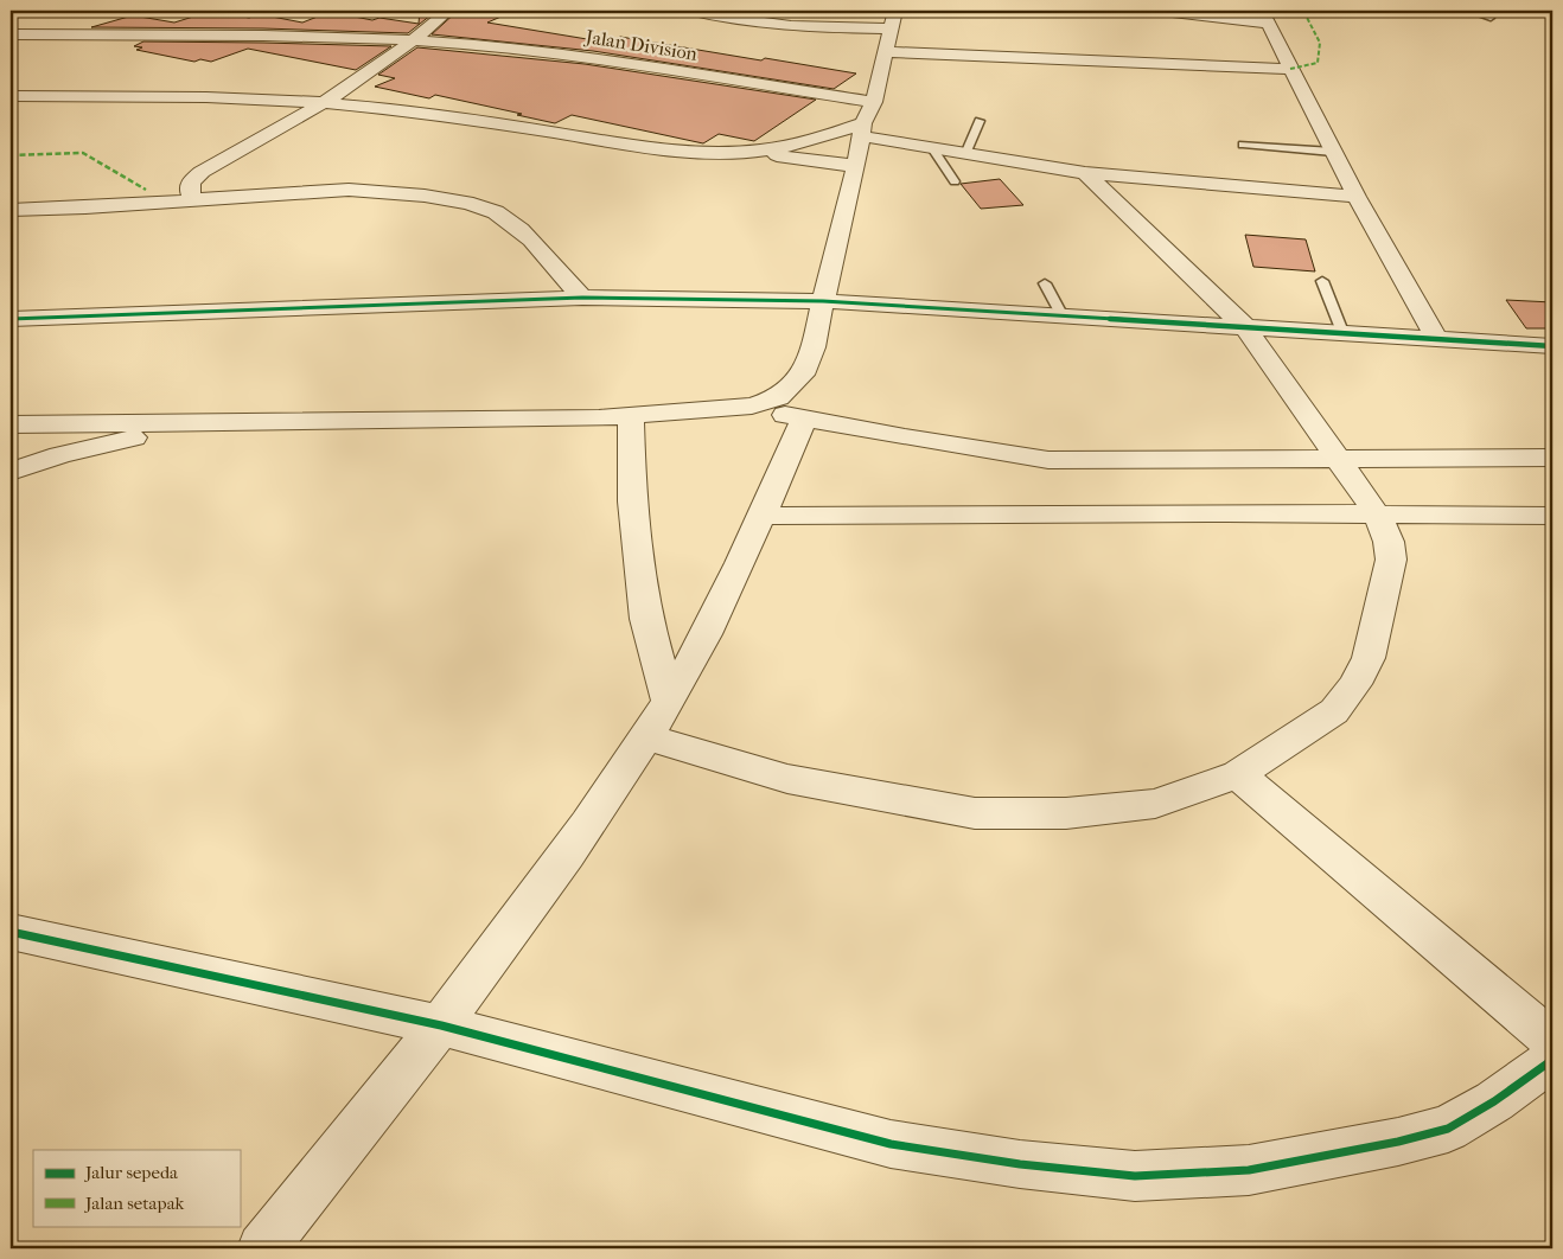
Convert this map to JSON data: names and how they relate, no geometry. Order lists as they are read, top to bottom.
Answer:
{
  "streets": {
    "street": ["Jalan Division"]
  },
  "legend": ["Jalur sepeda", "Jalan setapak"]
}
